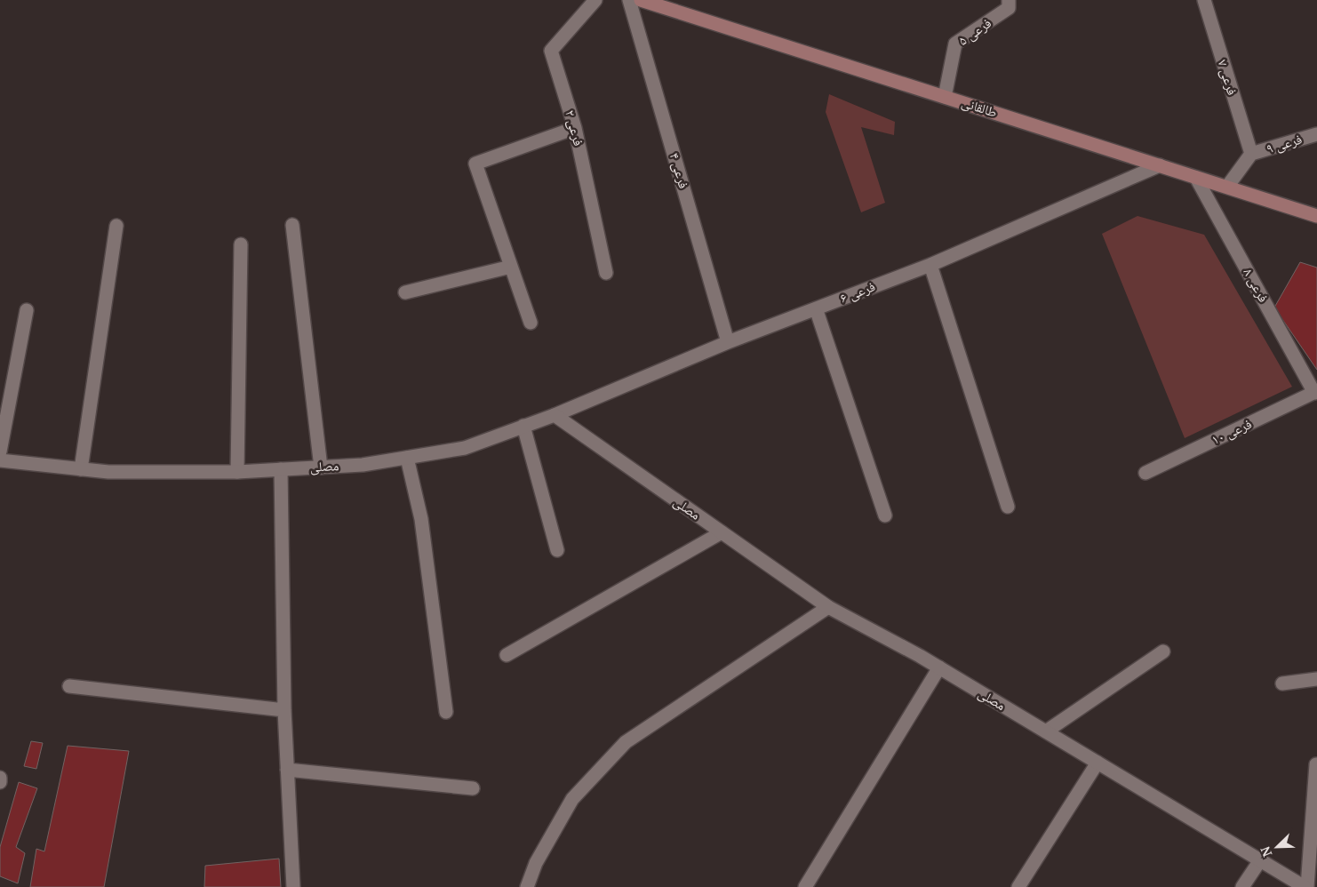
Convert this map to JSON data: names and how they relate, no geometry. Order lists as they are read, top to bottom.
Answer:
{
  "streets": {
    "main road": ["طالقانی"],
    "street": [
      "فرعی ۵",
      "فرعی ۷",
      "فرعی ۲",
      "فرعی ۹",
      "فرعی ۴",
      "فرعی ۸",
      "فرعی ۶",
      "فرعی ۱۰",
      "مصلی"
    ]
  },
  "crossings": [
    ["فرعی ۵", "طالقانی"],
    ["فرعی ۷", "فرعی ۹"],
    ["طالقانی", "فرعی ۸"],
    ["طالقانی", "فرعی ۶"],
    ["فرعی ۴", "فرعی ۶"],
    ["فرعی ۸", "فرعی ۱۰"],
    ["فرعی ۶", "مصلی"]
  ],
  "north": "bottom left"
}
